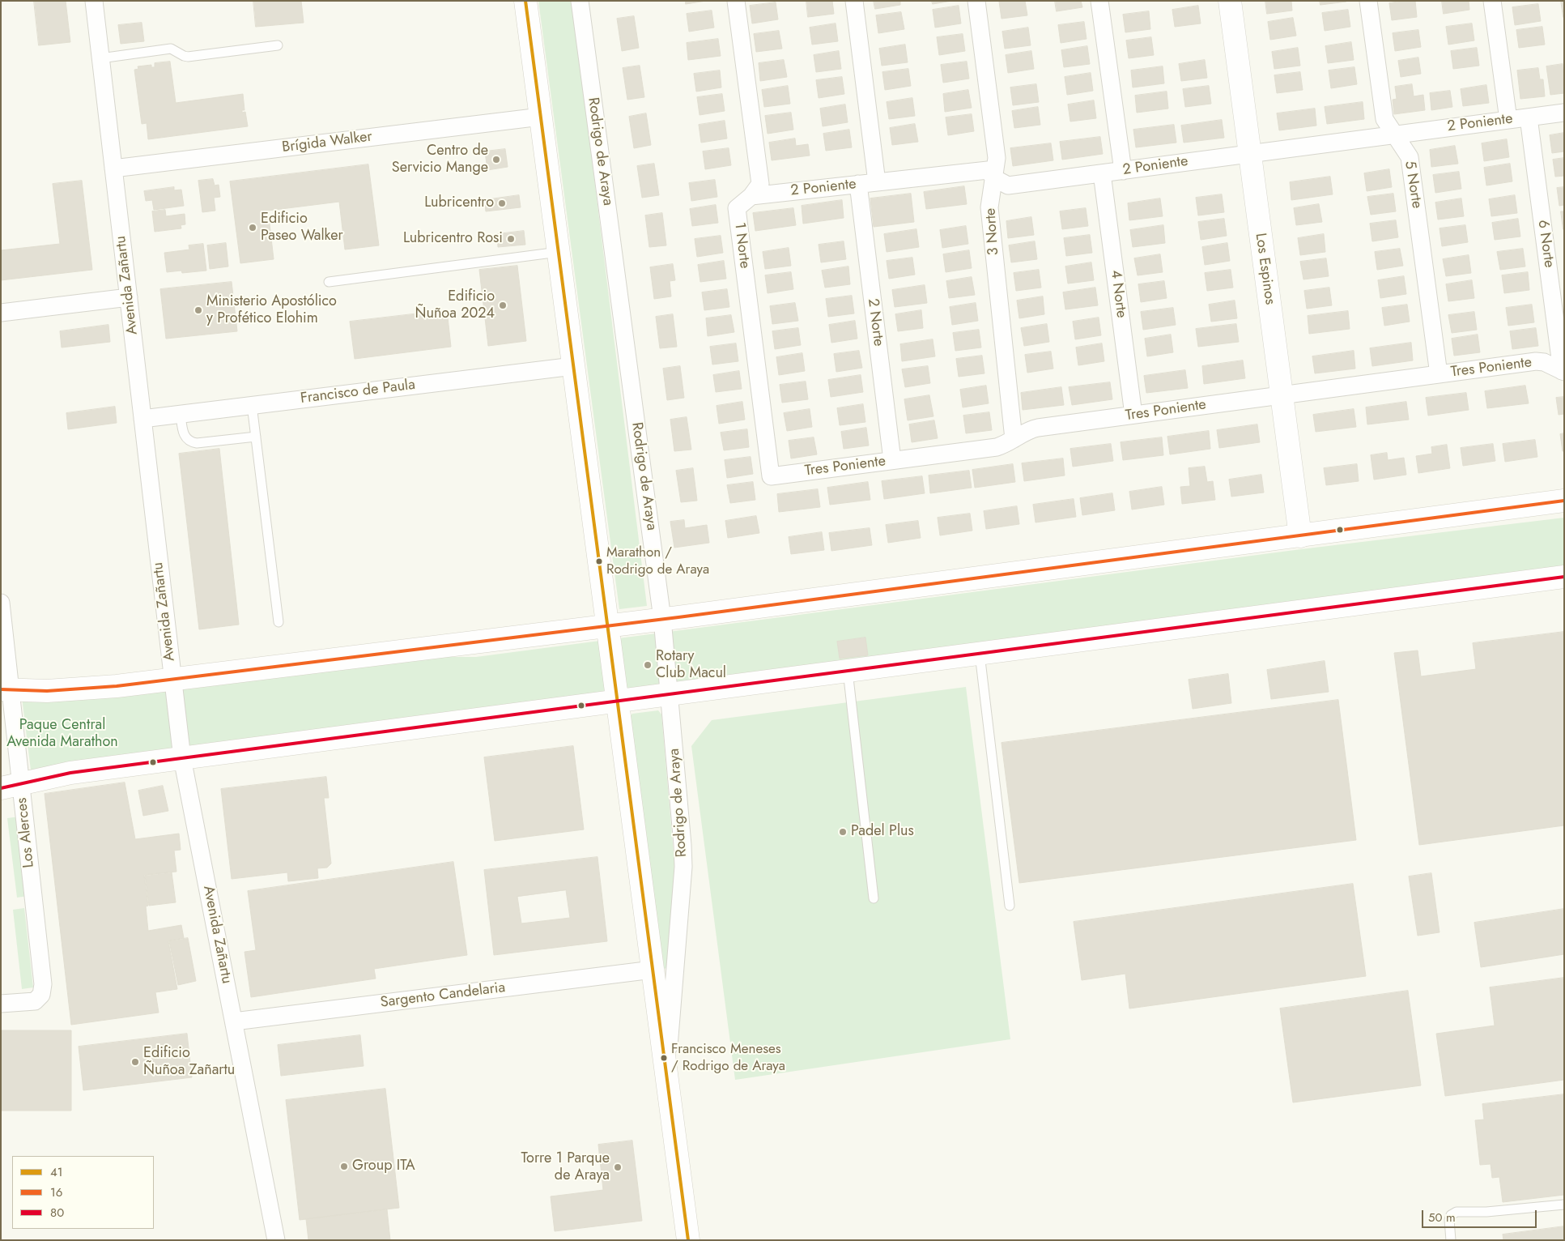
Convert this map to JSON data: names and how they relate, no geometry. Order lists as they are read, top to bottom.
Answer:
{
  "streets": {
    "main road": ["Los Espinos"],
    "street": [
      "2 Poniente",
      "Brígida Walker",
      "Rodrigo de Araya",
      "5 Norte",
      "3 Norte",
      "6 Norte",
      "1 Norte",
      "Avenida Zañartu",
      "4 Norte",
      "2 Norte",
      "Tres Poniente",
      "Francisco de Paula",
      "Los Alerces",
      "Sargento Candelaria"
    ]
  },
  "crossings": [
    ["2 Poniente", "5 Norte"],
    ["2 Poniente", "3 Norte"],
    ["2 Poniente", "6 Norte"],
    ["2 Poniente", "1 Norte"],
    ["2 Poniente", "Los Espinos"],
    ["2 Poniente", "4 Norte"],
    ["2 Poniente", "2 Norte"],
    ["Brígida Walker", "Avenida Zañartu"],
    ["5 Norte", "Tres Poniente"],
    ["3 Norte", "Tres Poniente"],
    ["6 Norte", "Tres Poniente"],
    ["1 Norte", "Tres Poniente"],
    ["Los Espinos", "Tres Poniente"],
    ["Avenida Zañartu", "Francisco de Paula"],
    ["Avenida Zañartu", "Sargento Candelaria"],
    ["4 Norte", "Tres Poniente"],
    ["2 Norte", "Tres Poniente"]
  ],
  "parks": ["Paque Central Avenida Marathon"],
  "places": [
    "Centro de Servicio Mange",
    "Lubricentro",
    "Edificio Paseo Walker",
    "Lubricentro Rosi",
    "Edificio Ñuñoa 2024",
    "Ministerio Apostólico y Profético Elohim",
    "Marathon / Rodrigo de Araya",
    "Rotary Club Macul",
    "Padel Plus",
    "Francisco Meneses / Rodrigo de Araya",
    "Edificio Ñuñoa Zañartu",
    "Group ITA",
    "Torre 1 Parque de Araya"
  ],
  "lines": ["transit line 41", "transit line 16", "transit line 80"],
  "legend": ["41", "16", "80"],
  "scale_bar": "50 m"
}
